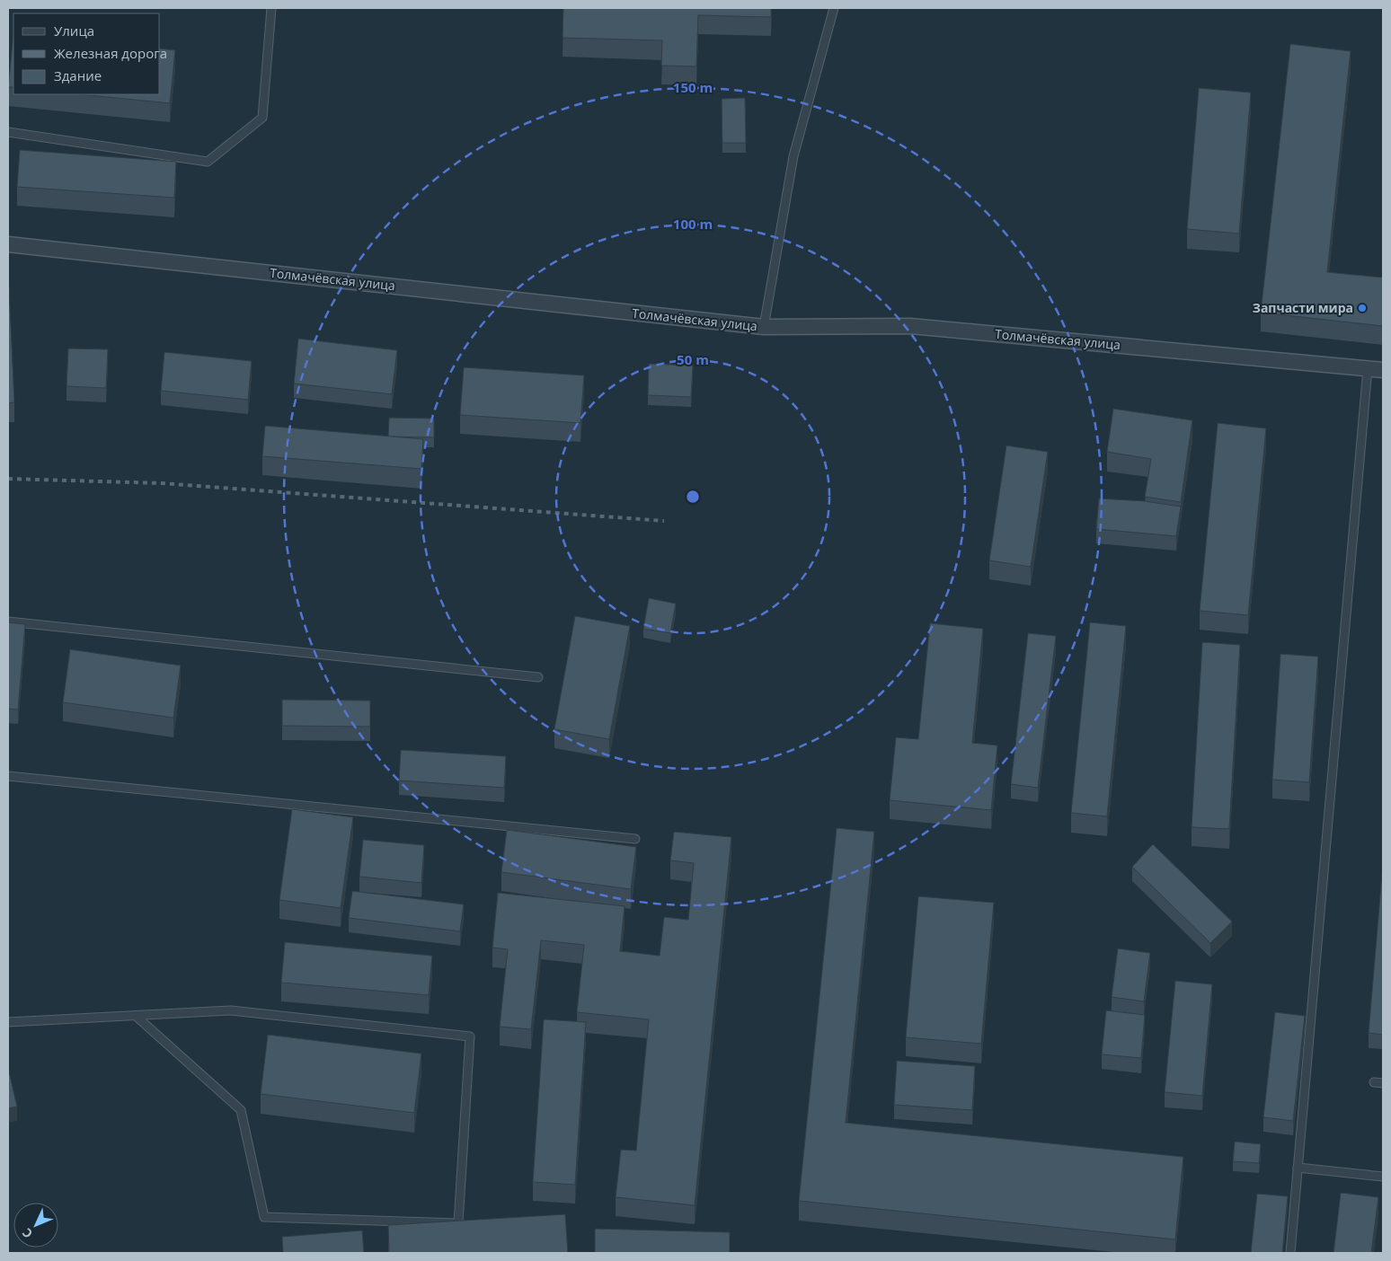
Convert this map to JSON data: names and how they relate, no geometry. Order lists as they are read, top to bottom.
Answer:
{
  "streets": {
    "street": ["Толмачёвская улица"]
  },
  "places": ["Запчасти мира"],
  "legend": ["Улица", "Железная дорога", "Здание"],
  "north": "bottom left",
  "rings": ["150 m", "100 m", "50 m"]
}
